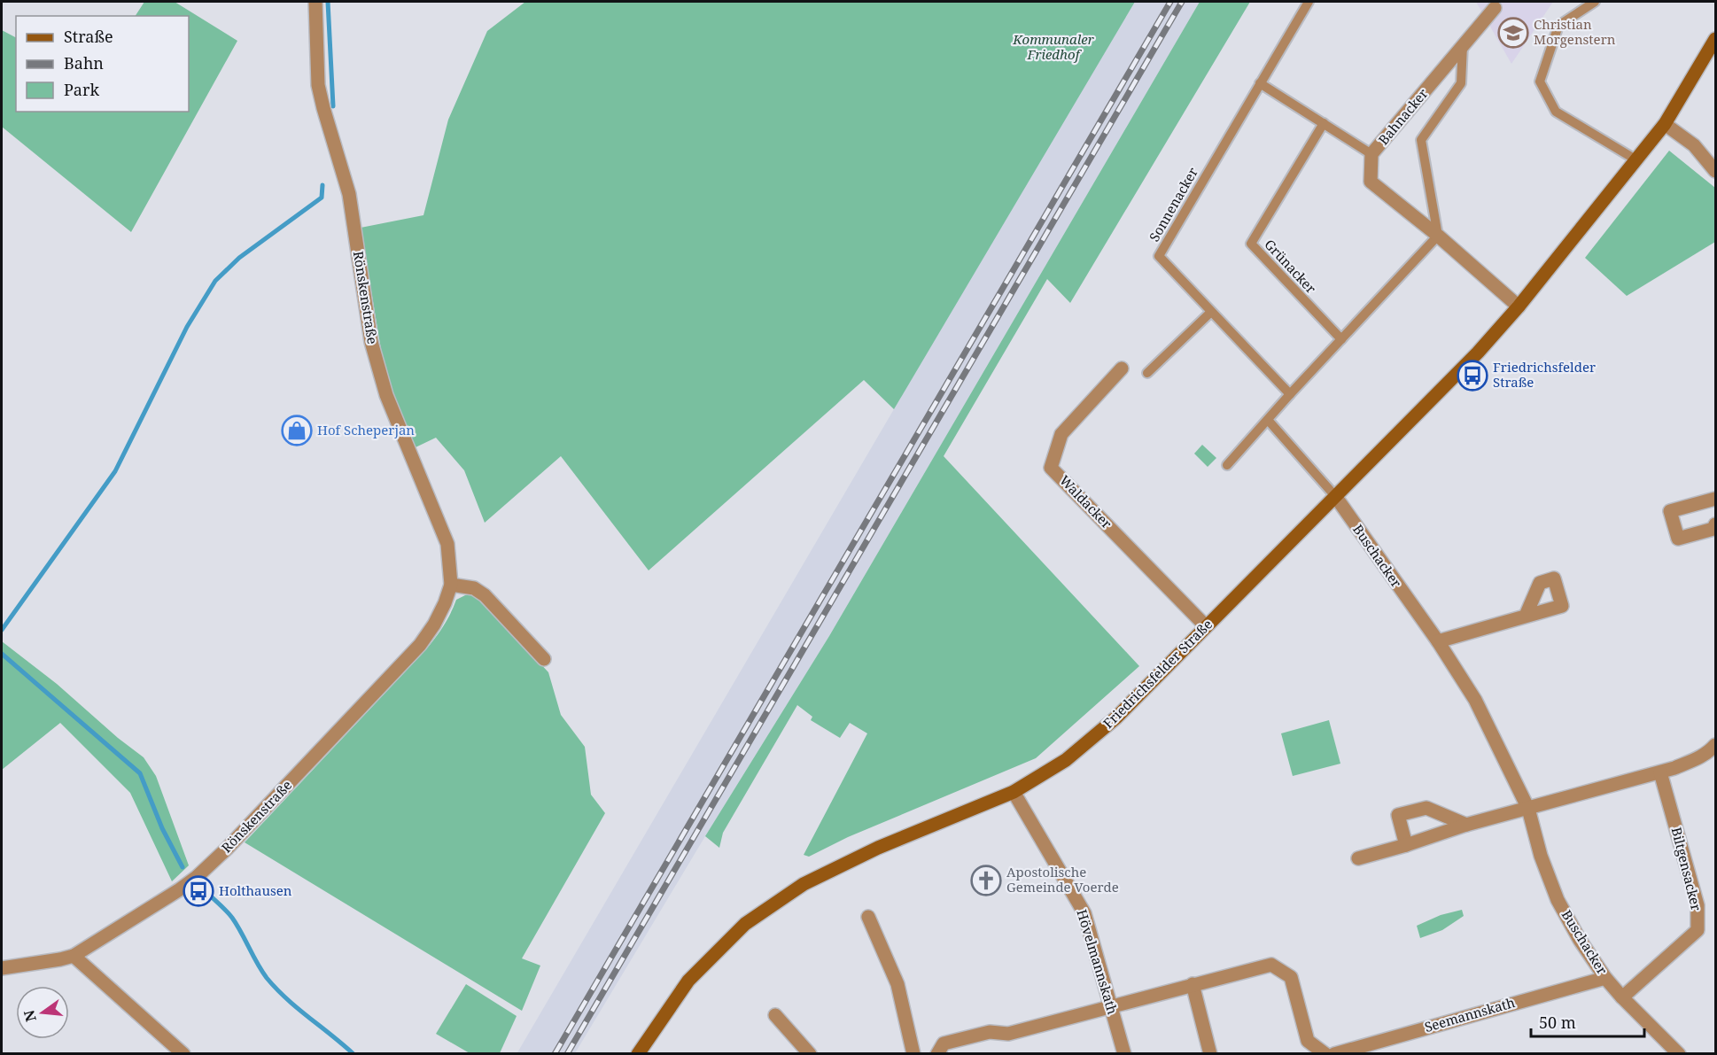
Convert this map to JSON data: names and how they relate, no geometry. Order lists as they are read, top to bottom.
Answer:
{
  "streets": {
    "main road": ["Friedrichsfelder Straße"],
    "street": [
      "Bahnacker",
      "Rönskenstraße",
      "Waldacker",
      "Buschacker",
      "Biltgensacker",
      "Hövelmannskath",
      "Seemannskath"
    ],
    "lane": ["Sonnenacker", "Grünacker"]
  },
  "crossings": [
    ["Bahnacker", "Friedrichsfelder Straße"],
    ["Waldacker", "Friedrichsfelder Straße"],
    ["Buschacker", "Friedrichsfelder Straße"],
    ["Buschacker", "Biltgensacker"],
    ["Buschacker", "Seemannskath"],
    ["Friedrichsfelder Straße", "Hövelmannskath"]
  ],
  "parks": ["Kommunaler Friedhof"],
  "places": {
    "school or university": ["Christian Morgenstern"],
    "bus stop": ["Friedrichsfelder Straße", "Holthausen"],
    "shop": ["Hof Scheperjan"],
    "church": ["Apostolische Gemeinde Voerde"]
  },
  "legend": ["Straße", "Bahn", "Park"],
  "scale_bar": "50 m",
  "north": "left"
}
